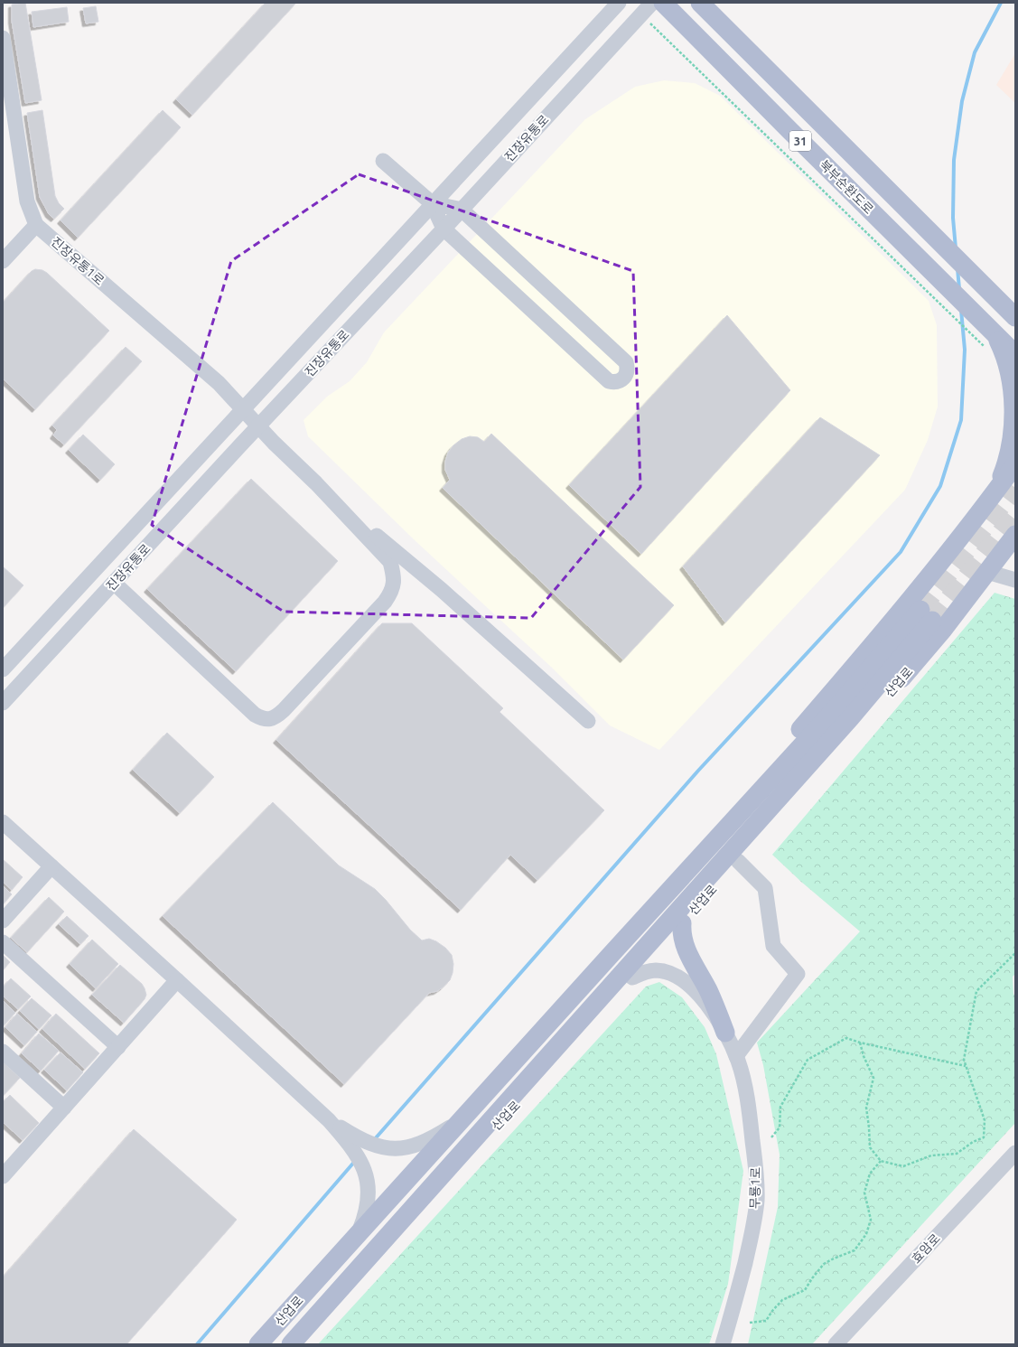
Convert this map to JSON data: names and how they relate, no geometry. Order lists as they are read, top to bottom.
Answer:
{
  "streets": {
    "main road": ["31", "북부순환도로", "산업로"],
    "street": [
      "진장유통로",
      "진장유통1로",
      "무룡1로",
      "효암로"
    ]
  },
  "crossings": [
    ["진장유통로", "진장유통1로"],
    ["산업로", "무룡1로"]
  ]
}
